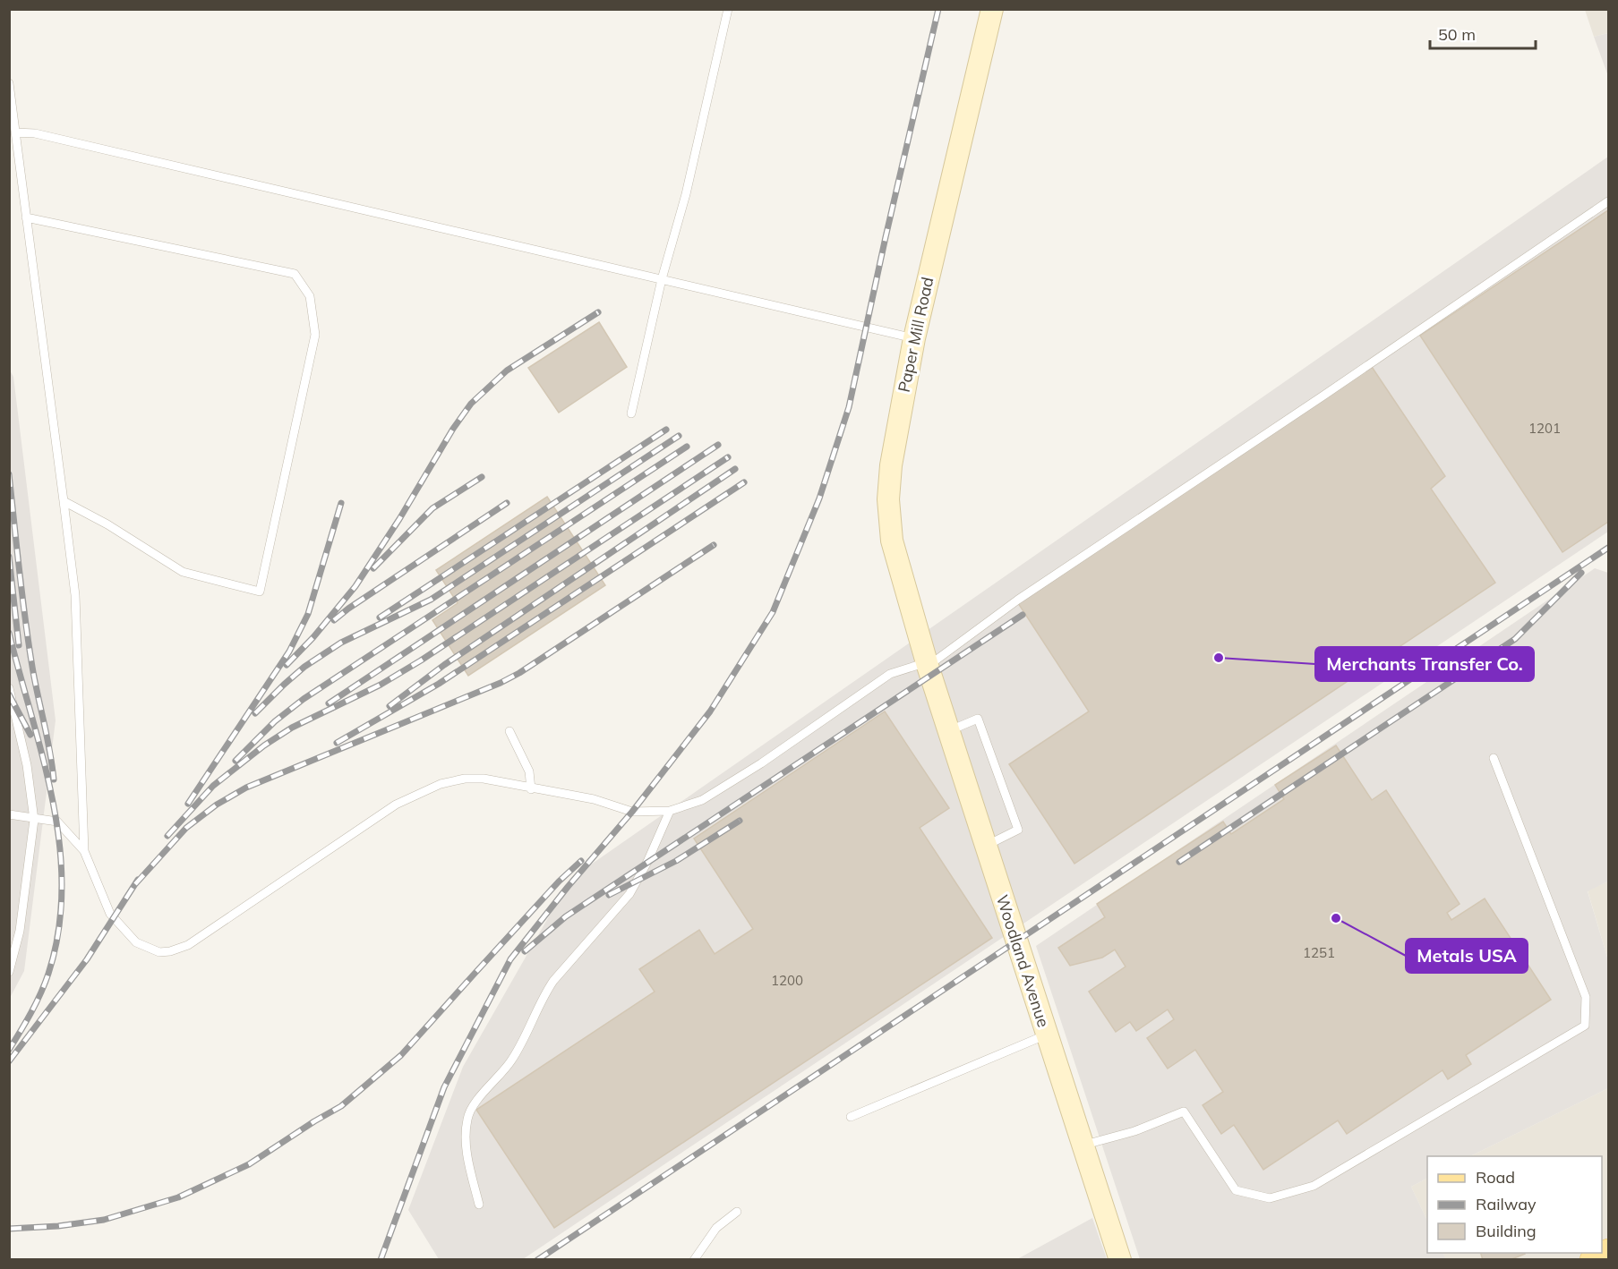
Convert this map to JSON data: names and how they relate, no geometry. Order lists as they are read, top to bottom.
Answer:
{
  "streets": {
    "street": ["Paper Mill Road", "Woodland Avenue"]
  },
  "crossings": [
    ["Paper Mill Road", "Woodland Avenue"]
  ],
  "places": ["Merchants Transfer Co.", "Metals USA"],
  "house_numbers": ["1201", "1251", "1200"],
  "legend": ["Road", "Railway", "Building"],
  "scale_bar": "50 m"
}
